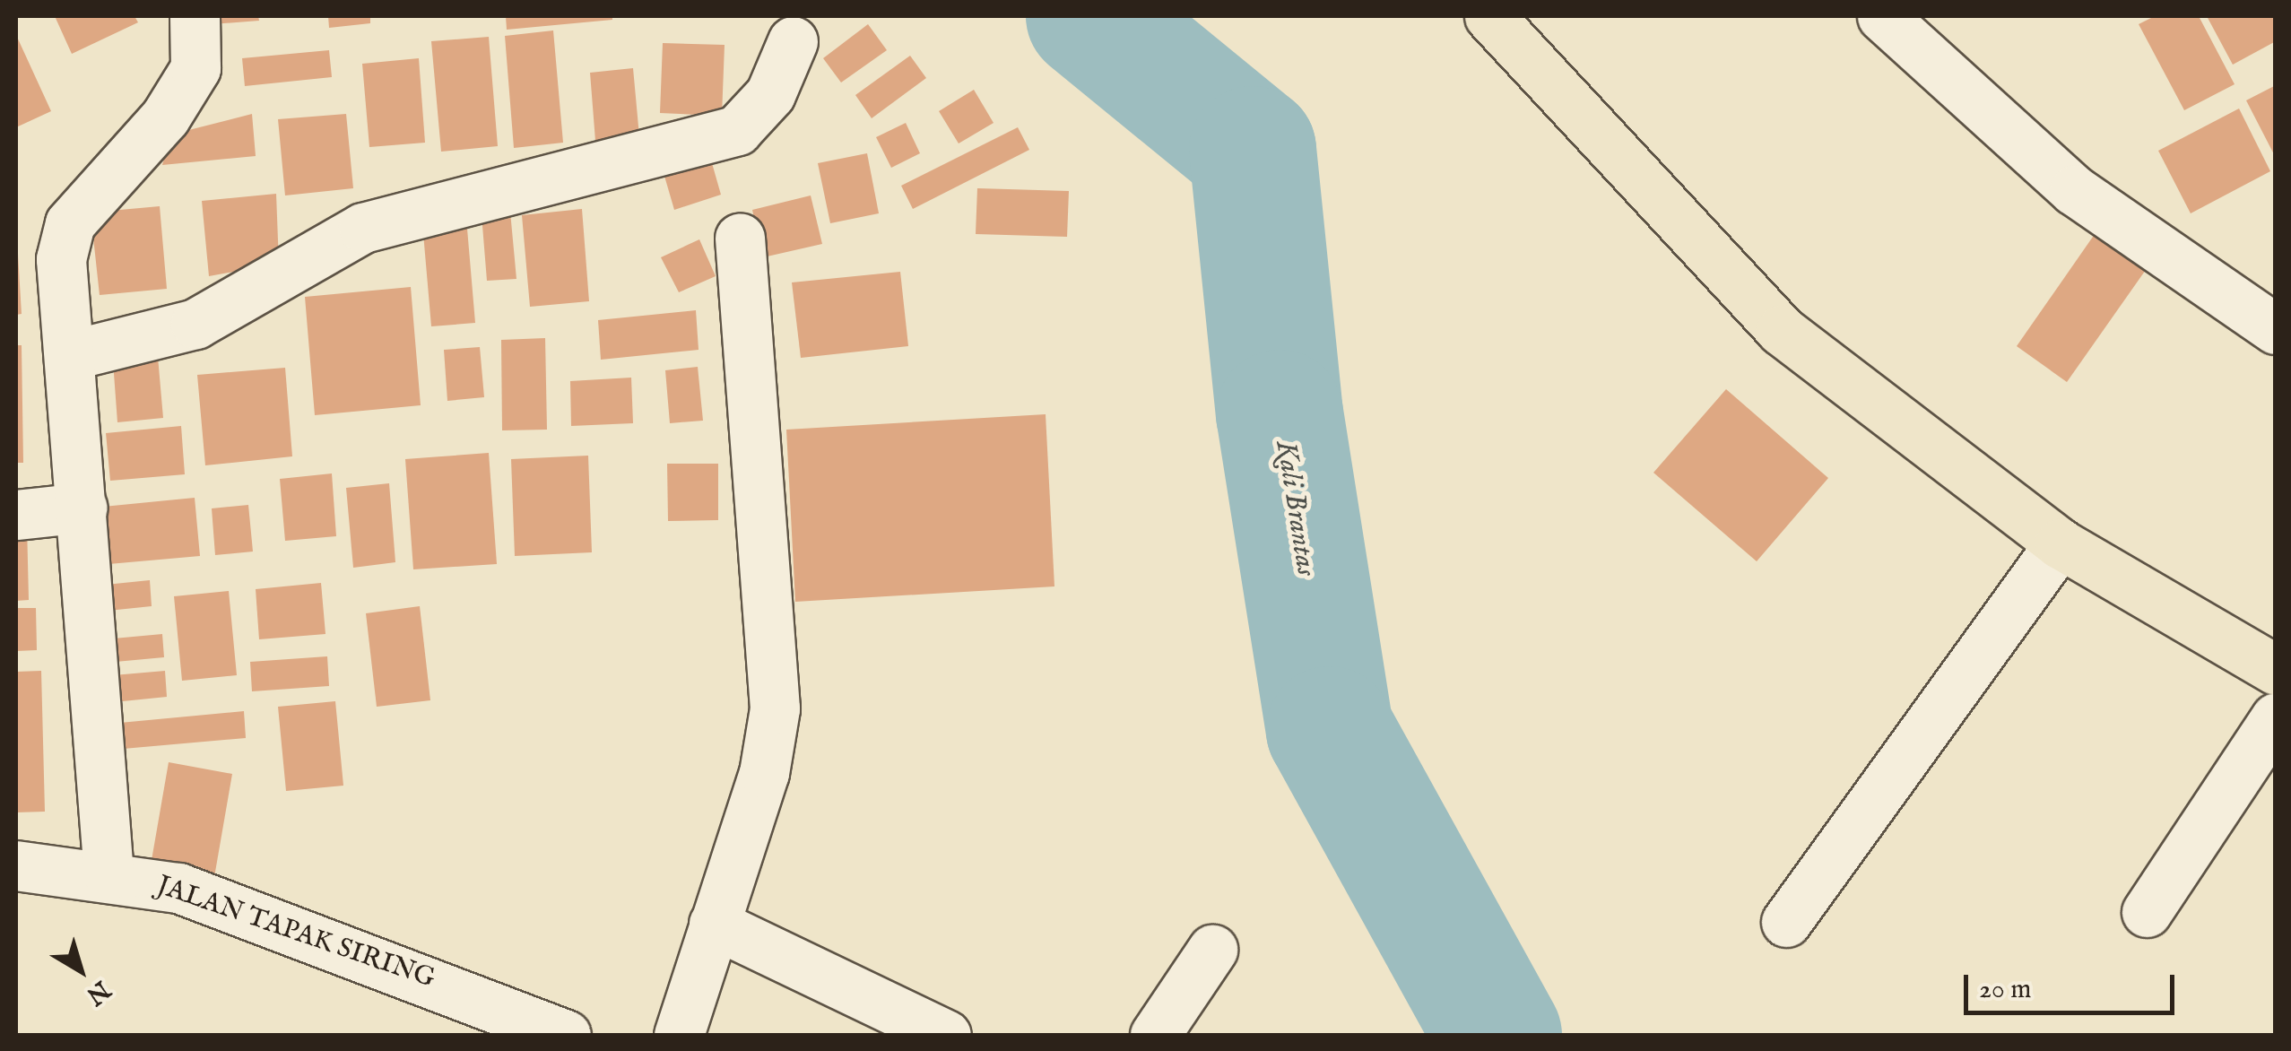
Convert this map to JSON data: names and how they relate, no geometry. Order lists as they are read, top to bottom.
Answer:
{
  "streets": {
    "street": ["JALAN TAPAK SIRING"]
  },
  "water": ["Kali Brantas"],
  "scale_bar": "20 m",
  "north": "bottom right"
}
